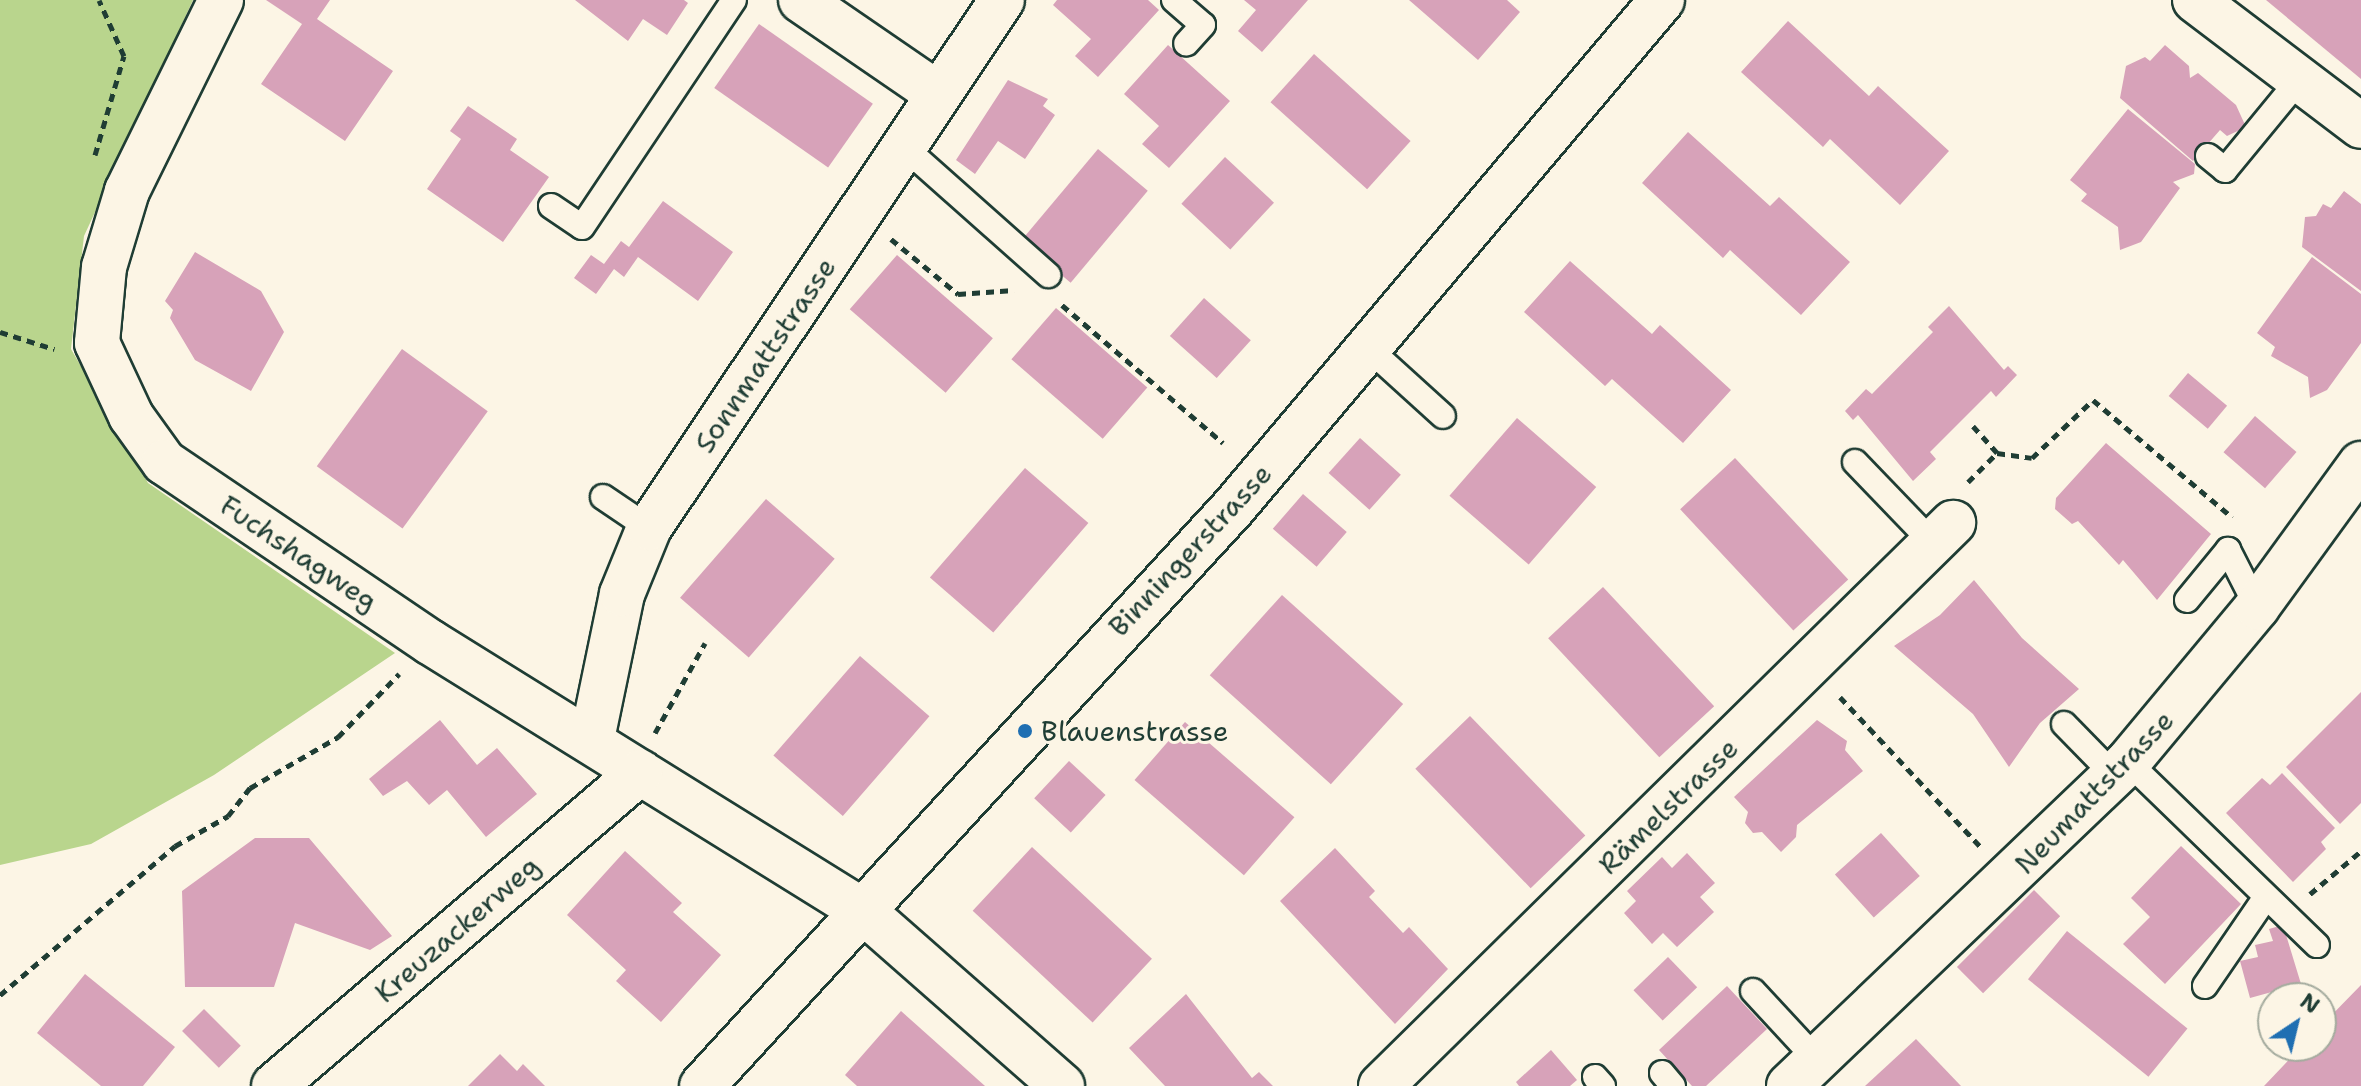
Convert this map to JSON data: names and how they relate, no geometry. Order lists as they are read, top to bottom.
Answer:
{
  "streets": {
    "street": [
      "Sonnmattstrasse",
      "Binningerstrasse",
      "Fuchshagweg",
      "Neumattstrasse",
      "Rämelstrasse",
      "Kreuzackerweg"
    ]
  },
  "crossings": [
    ["Sonnmattstrasse", "Fuchshagweg"],
    ["Binningerstrasse", "Fuchshagweg"],
    ["Fuchshagweg", "Kreuzackerweg"]
  ],
  "places": ["Blauenstrasse"],
  "north": "top right"
}
